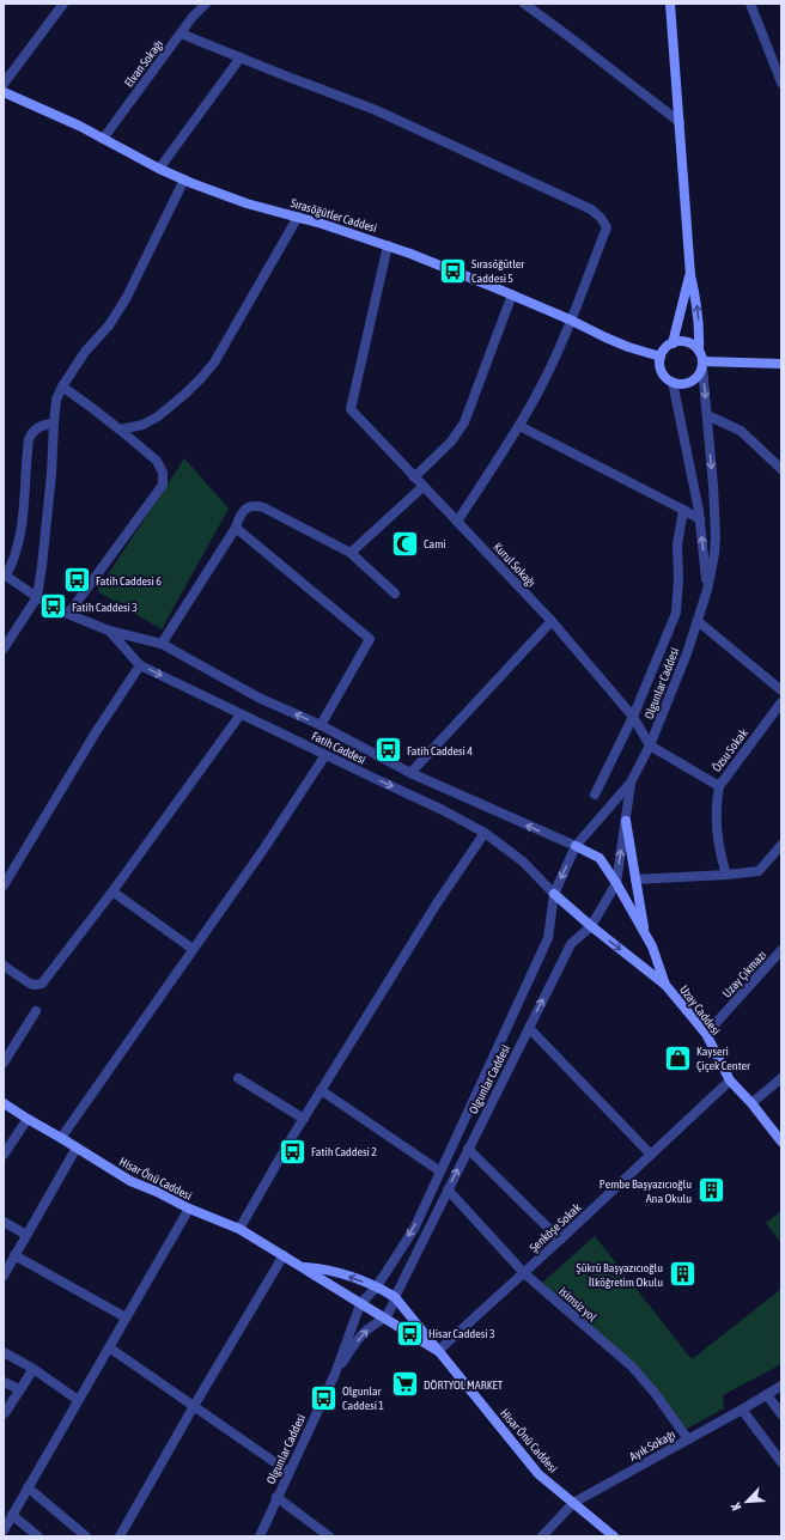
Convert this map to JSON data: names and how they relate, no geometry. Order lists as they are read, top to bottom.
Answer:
{
  "streets": {
    "main road": ["Sırasöğütler Caddesi", "Uzay Caddesi", "Hisar Önü Caddesi"],
    "street": [
      "Elvan Sokağı",
      "Kurul Sokağı",
      "Olgunlar Caddesi",
      "Fatih Caddesi",
      "Özsu Sokak",
      "Uzay Çıkmazı",
      "Şenköşe Sokak",
      "isimsiz yol",
      "Ayık Sokağı"
    ]
  },
  "crossings": [
    ["Elvan Sokağı", "Sırasöğütler Caddesi"],
    ["Sırasöğütler Caddesi", "Kurul Sokağı"],
    ["Sırasöğütler Caddesi", "Olgunlar Caddesi"],
    ["Kurul Sokağı", "Olgunlar Caddesi"],
    ["Olgunlar Caddesi", "Fatih Caddesi"],
    ["Olgunlar Caddesi", "Uzay Caddesi"],
    ["Olgunlar Caddesi", "Hisar Önü Caddesi"],
    ["Olgunlar Caddesi", "isimsiz yol"],
    ["Fatih Caddesi", "Uzay Caddesi"],
    ["Uzay Çıkmazı", "Uzay Caddesi"],
    ["Uzay Caddesi", "Şenköşe Sokak"],
    ["Hisar Önü Caddesi", "Şenköşe Sokak"],
    ["Hisar Önü Caddesi", "Ayık Sokağı"],
    ["Şenköşe Sokak", "isimsiz yol"],
    ["isimsiz yol", "Ayık Sokağı"]
  ],
  "places": {
    "bus stop": [
      "Sırasöğütler Caddesi 5",
      "Fatih Caddesi 6",
      "Fatih Caddesi 3",
      "Fatih Caddesi 4",
      "Fatih Caddesi 2",
      "Hisar Caddesi 3",
      "Olgunlar Caddesi 1"
    ],
    "mosque": ["Cami"],
    "shop": ["Kayseri Çiçek Center"],
    "building": ["Pembe Başyazıcıoğlu Ana Okulu", "Şükrü Başyazıcıoğlu İlköğretim Okulu"],
    "supermarket": ["DÖRTYOL MARKET"]
  },
  "north": "bottom left"
}
